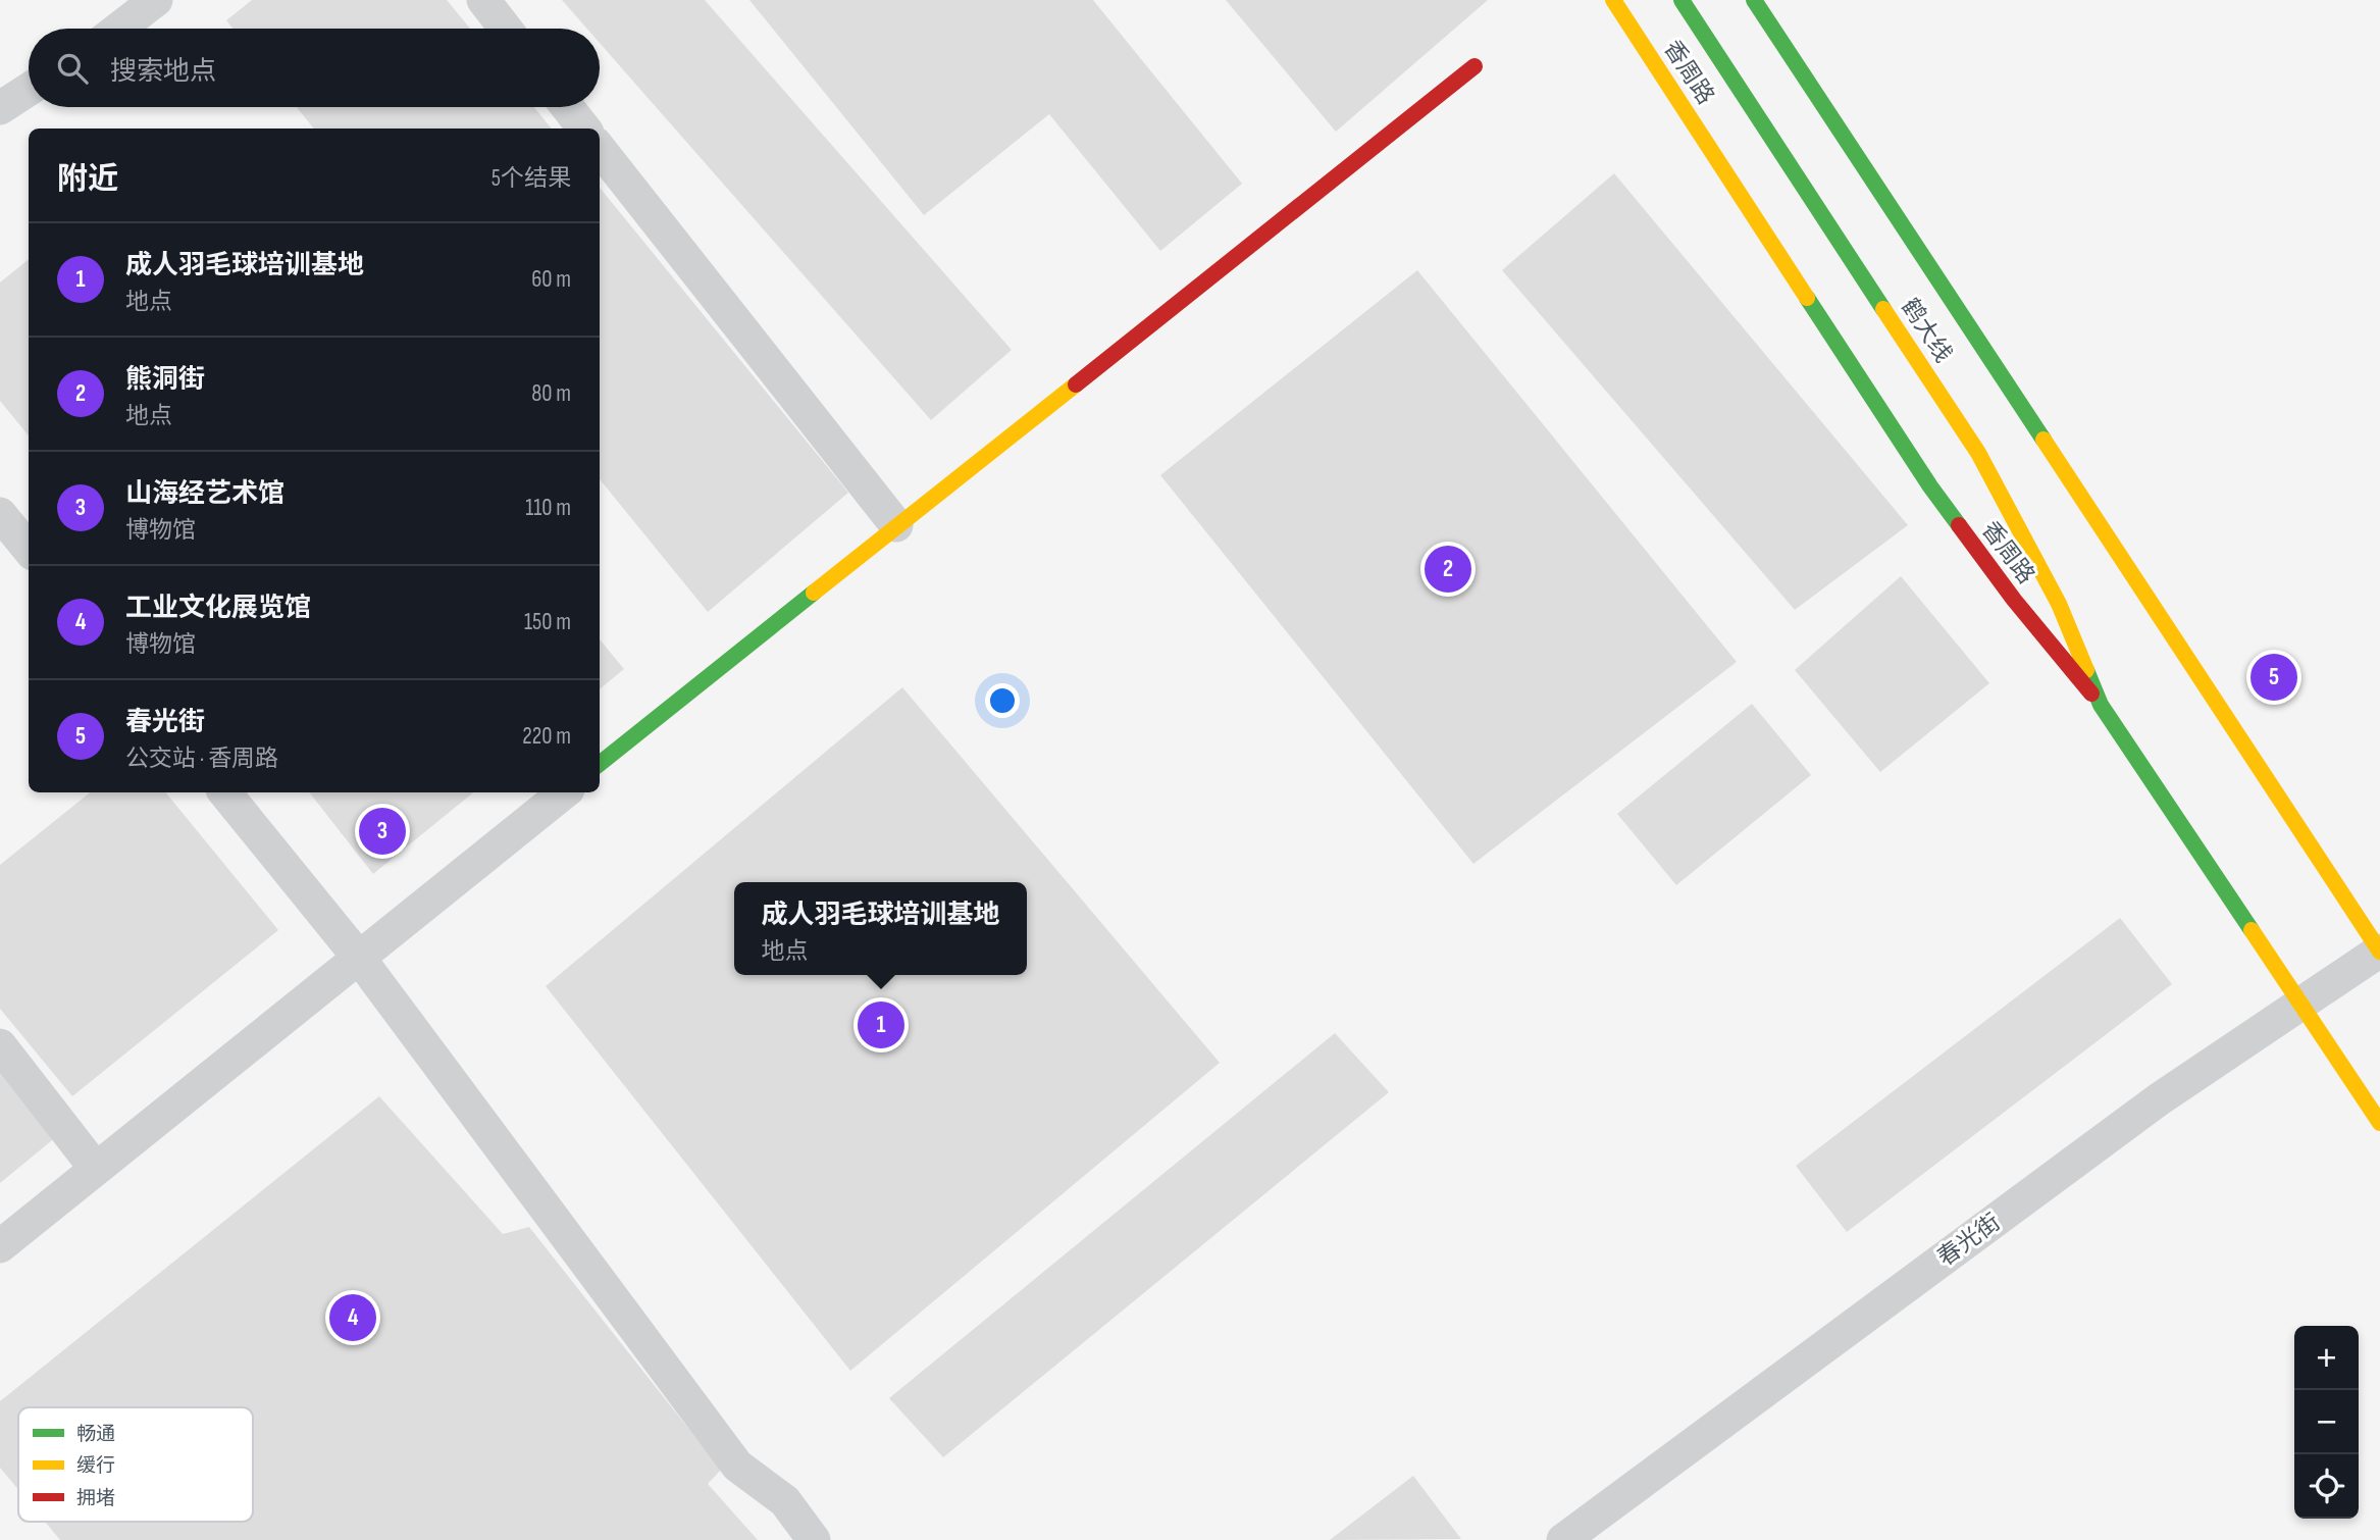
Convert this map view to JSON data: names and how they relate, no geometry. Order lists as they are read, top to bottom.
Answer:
{
  "streets": {
    "main road": ["香周路", "鹤大线"],
    "street": ["春光街"]
  },
  "crossings": [
    ["香周路", "鹤大线"],
    ["香周路", "春光街"]
  ],
  "legend": ["畅通", "缓行", "拥堵"],
  "page": {
    "search": "搜索地点",
    "heading": ["附近", "5个结果"],
    "list": [
      {
        "mark": "1",
        "name": "成人羽毛球培训基地",
        "note": "地点",
        "value": "60 m"
      },
      {
        "mark": "2",
        "name": "熊洞街",
        "note": "地点",
        "value": "80 m"
      },
      {
        "mark": "3",
        "name": "山海经艺术馆",
        "note": "博物馆",
        "value": "110 m"
      },
      {
        "mark": "4",
        "name": "工业文化展览馆",
        "note": "博物馆",
        "value": "150 m"
      },
      {
        "mark": "5",
        "name": "春光街",
        "note": "公交站 · 香周路",
        "value": "220 m"
      }
    ],
    "pins": [
      "2",
      "5",
      "3",
      "1",
      "4"
    ],
    "popup": ["成人羽毛球培训基地", "地点"],
    "map_buttons": ["+", "−"]
  }
}
